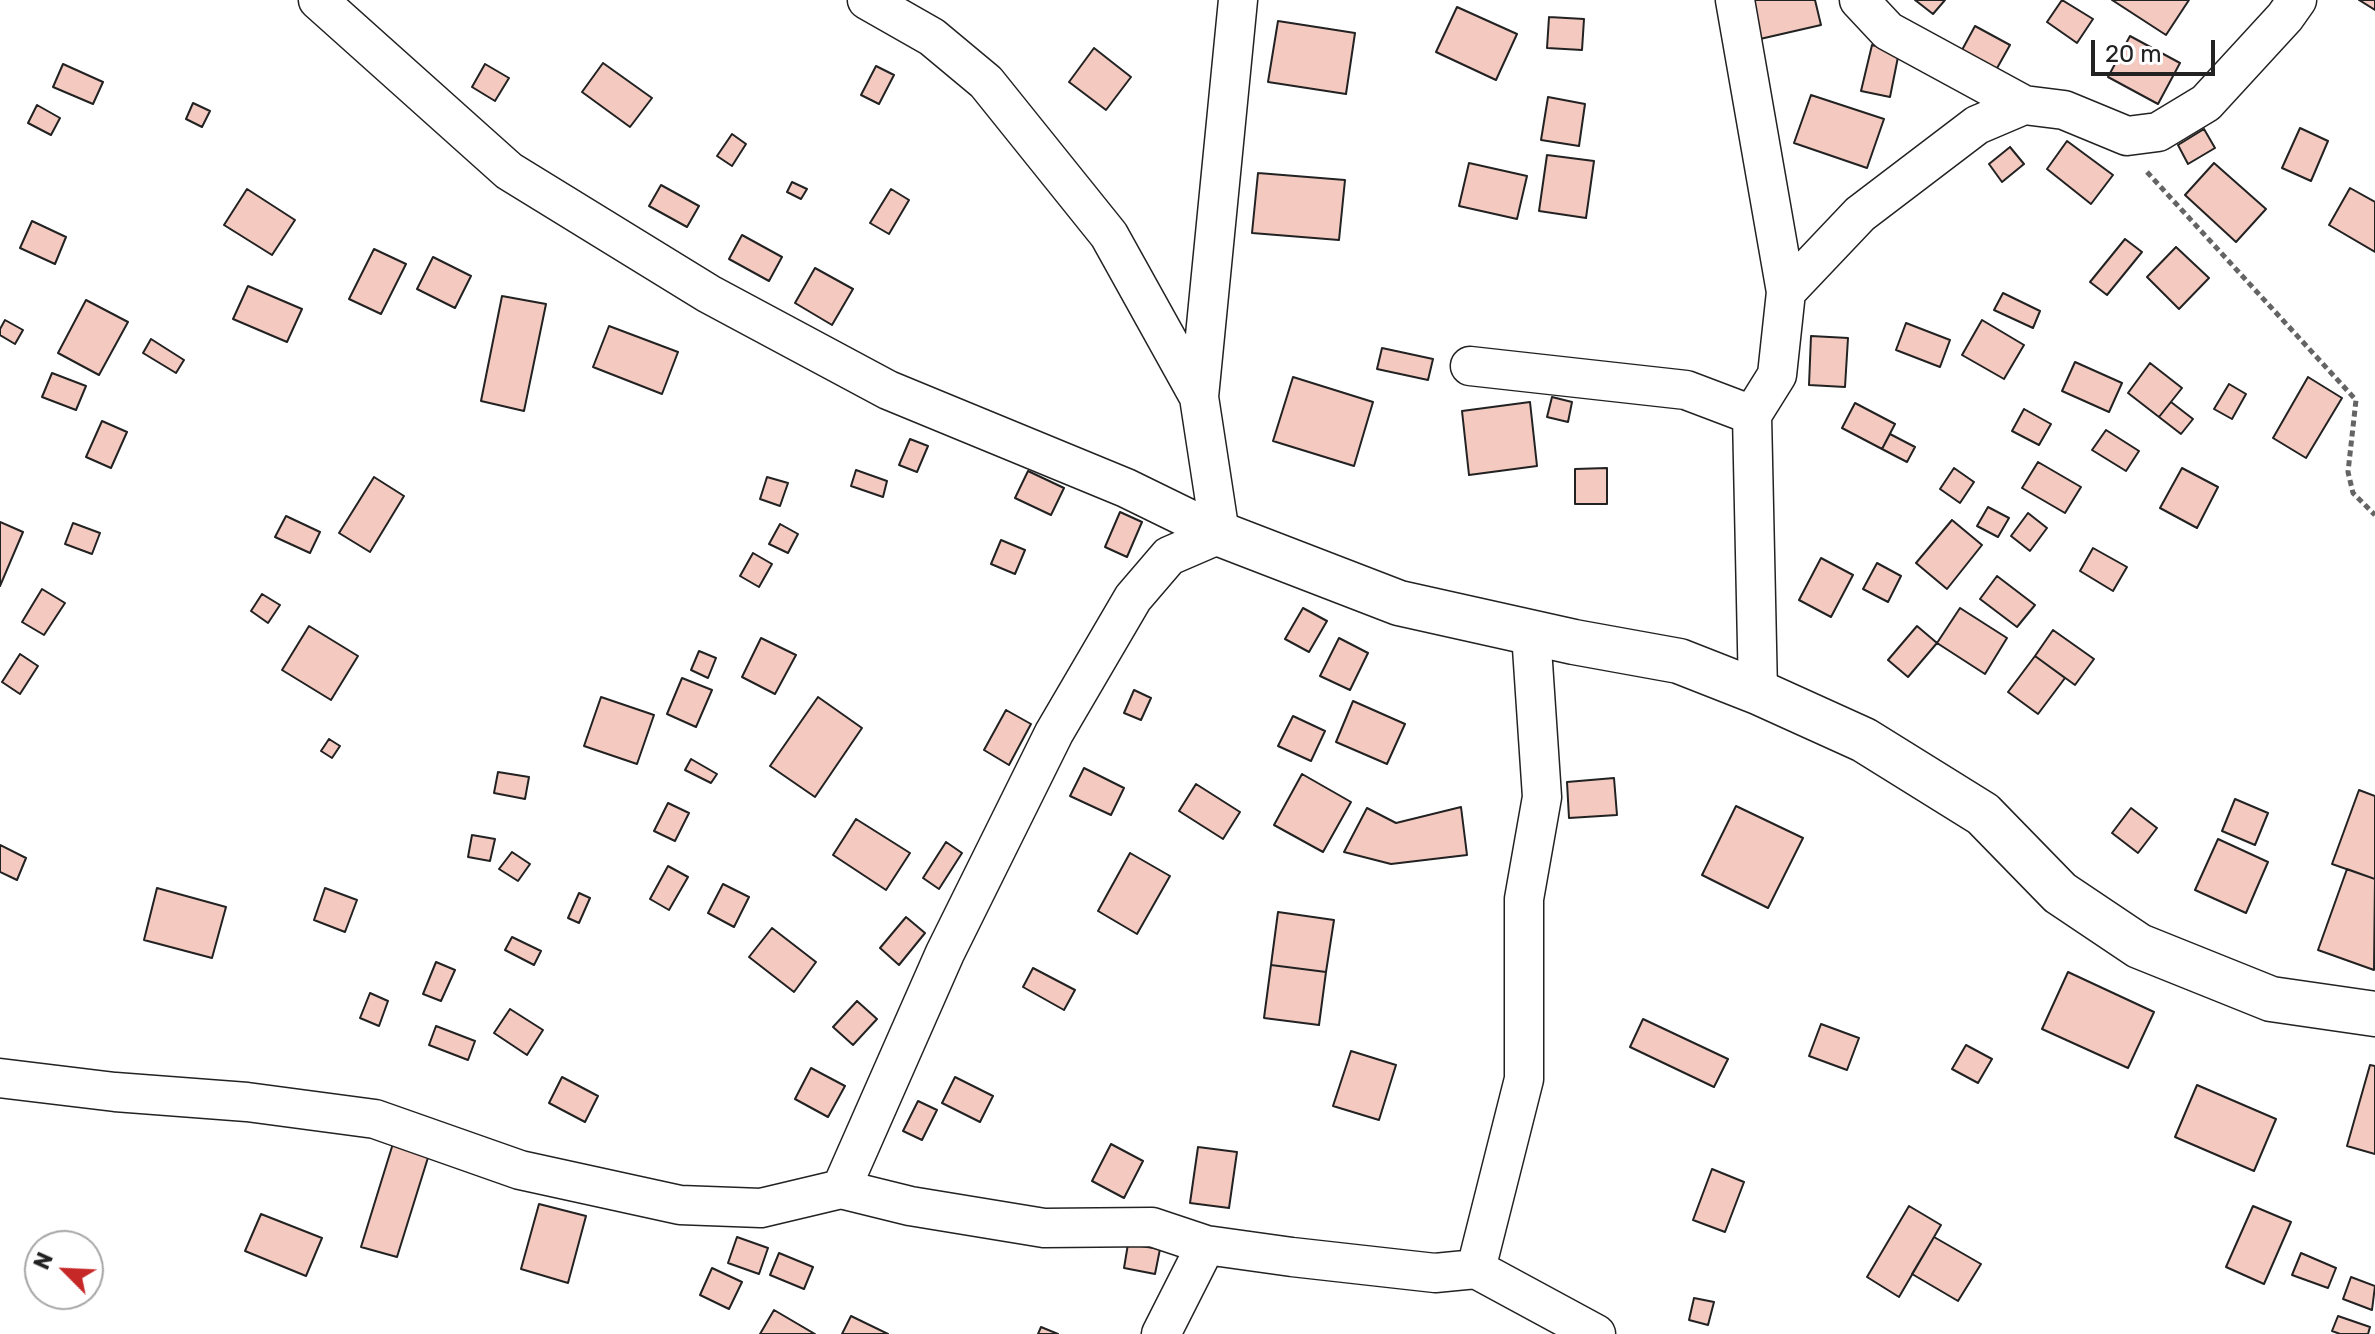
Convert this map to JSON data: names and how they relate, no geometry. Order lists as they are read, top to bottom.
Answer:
{
  "scale_bar": "20 m",
  "north": "top left"
}
